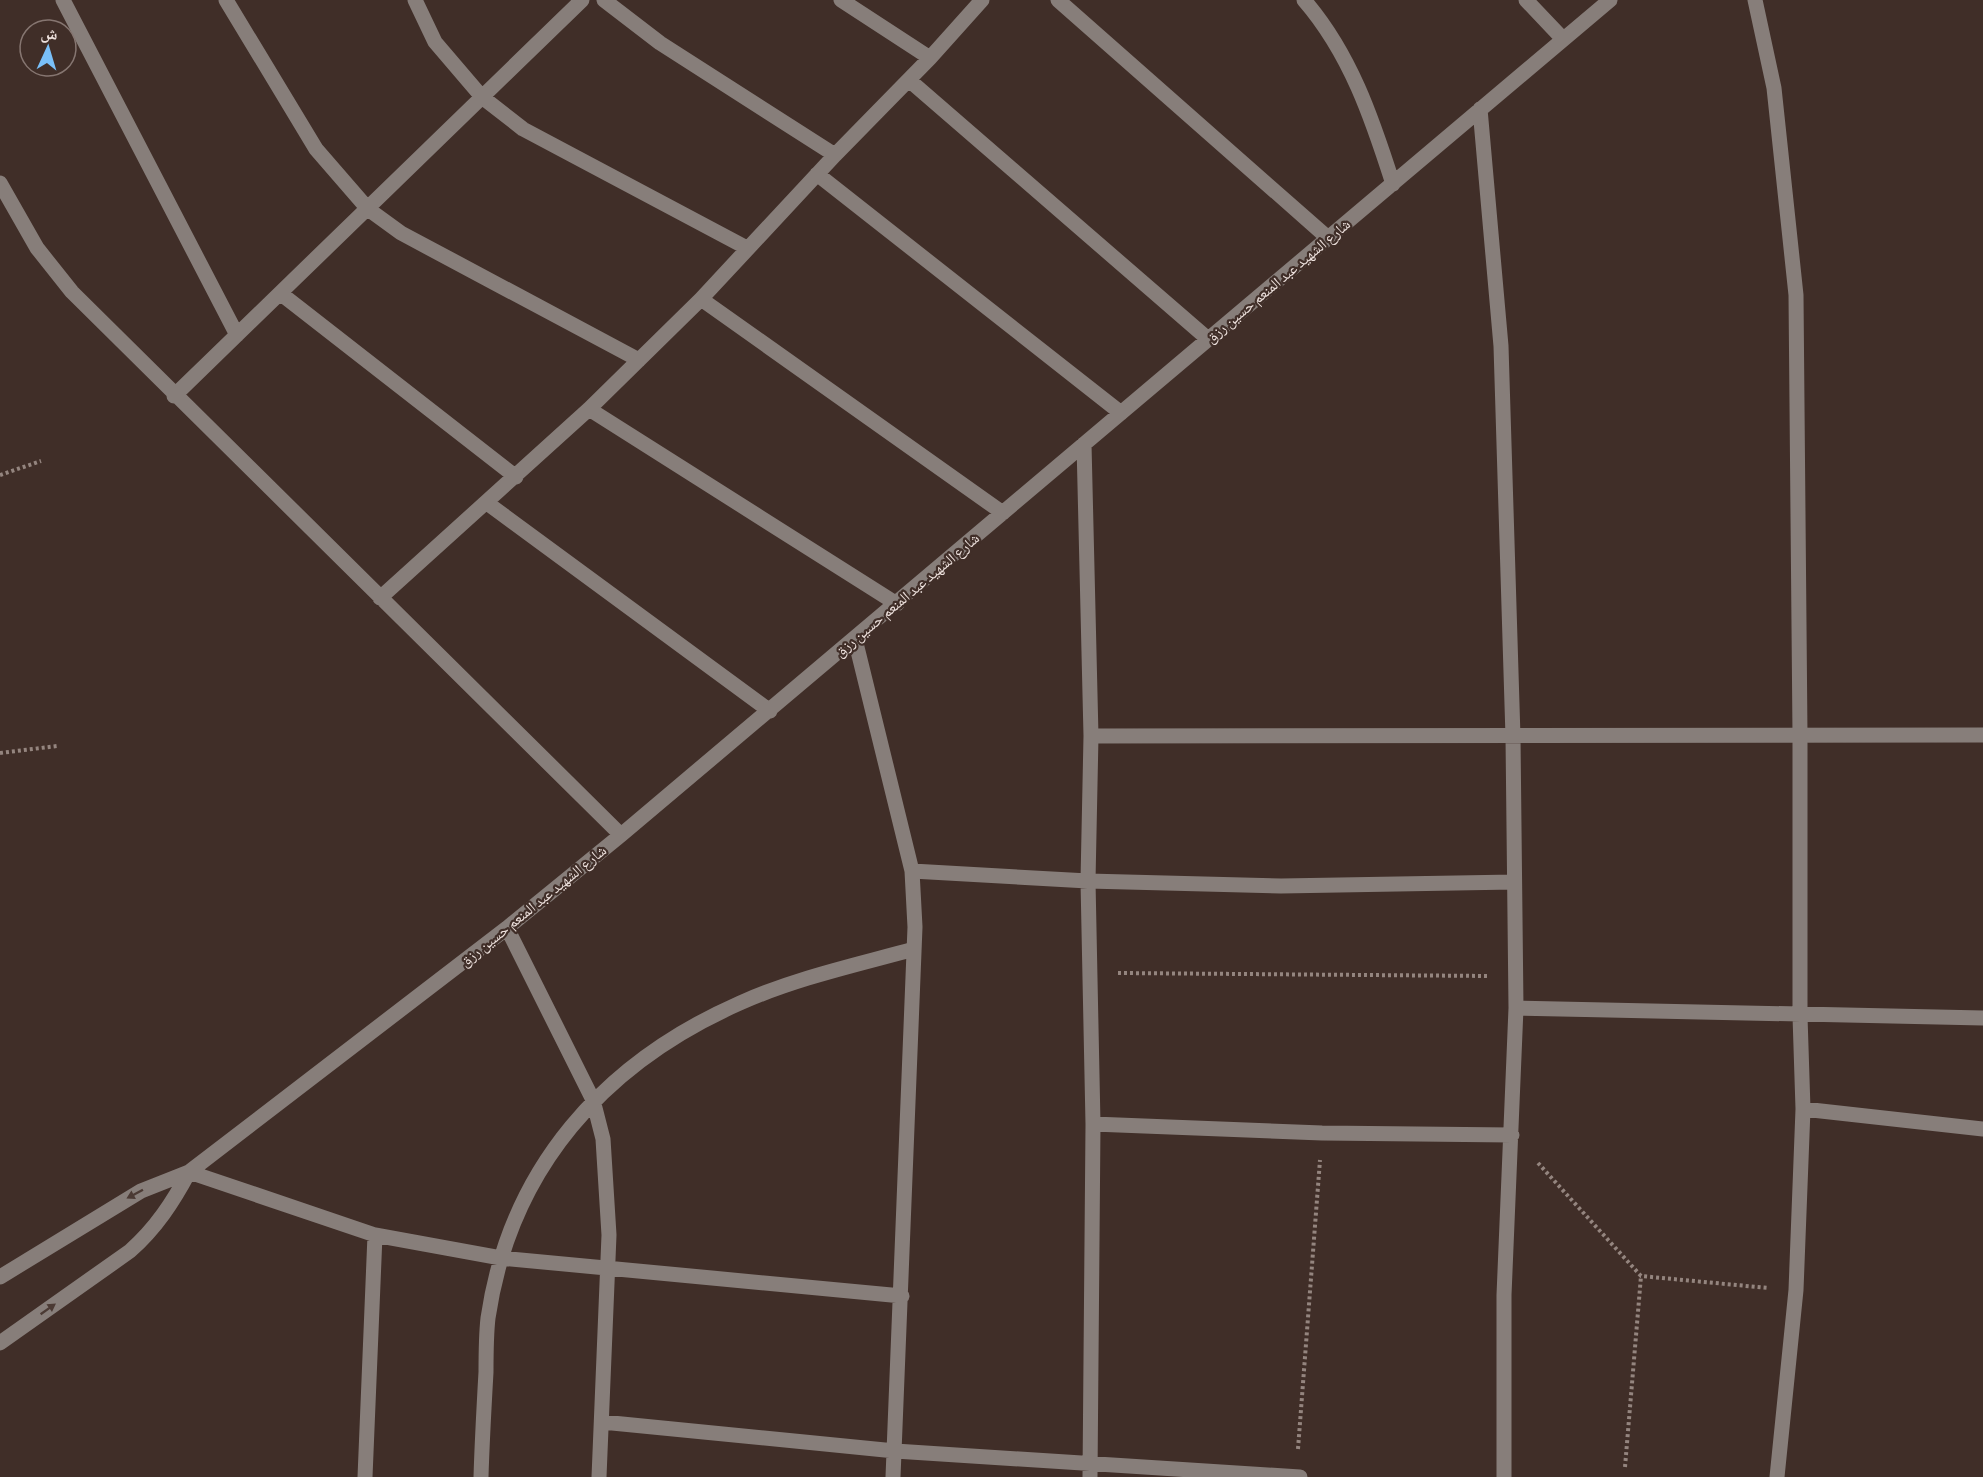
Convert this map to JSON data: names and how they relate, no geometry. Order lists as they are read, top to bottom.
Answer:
{
  "streets": {
    "street": ["شارع الشهيد عبد المنعم حسين رزق"]
  },
  "north": "top"
}
